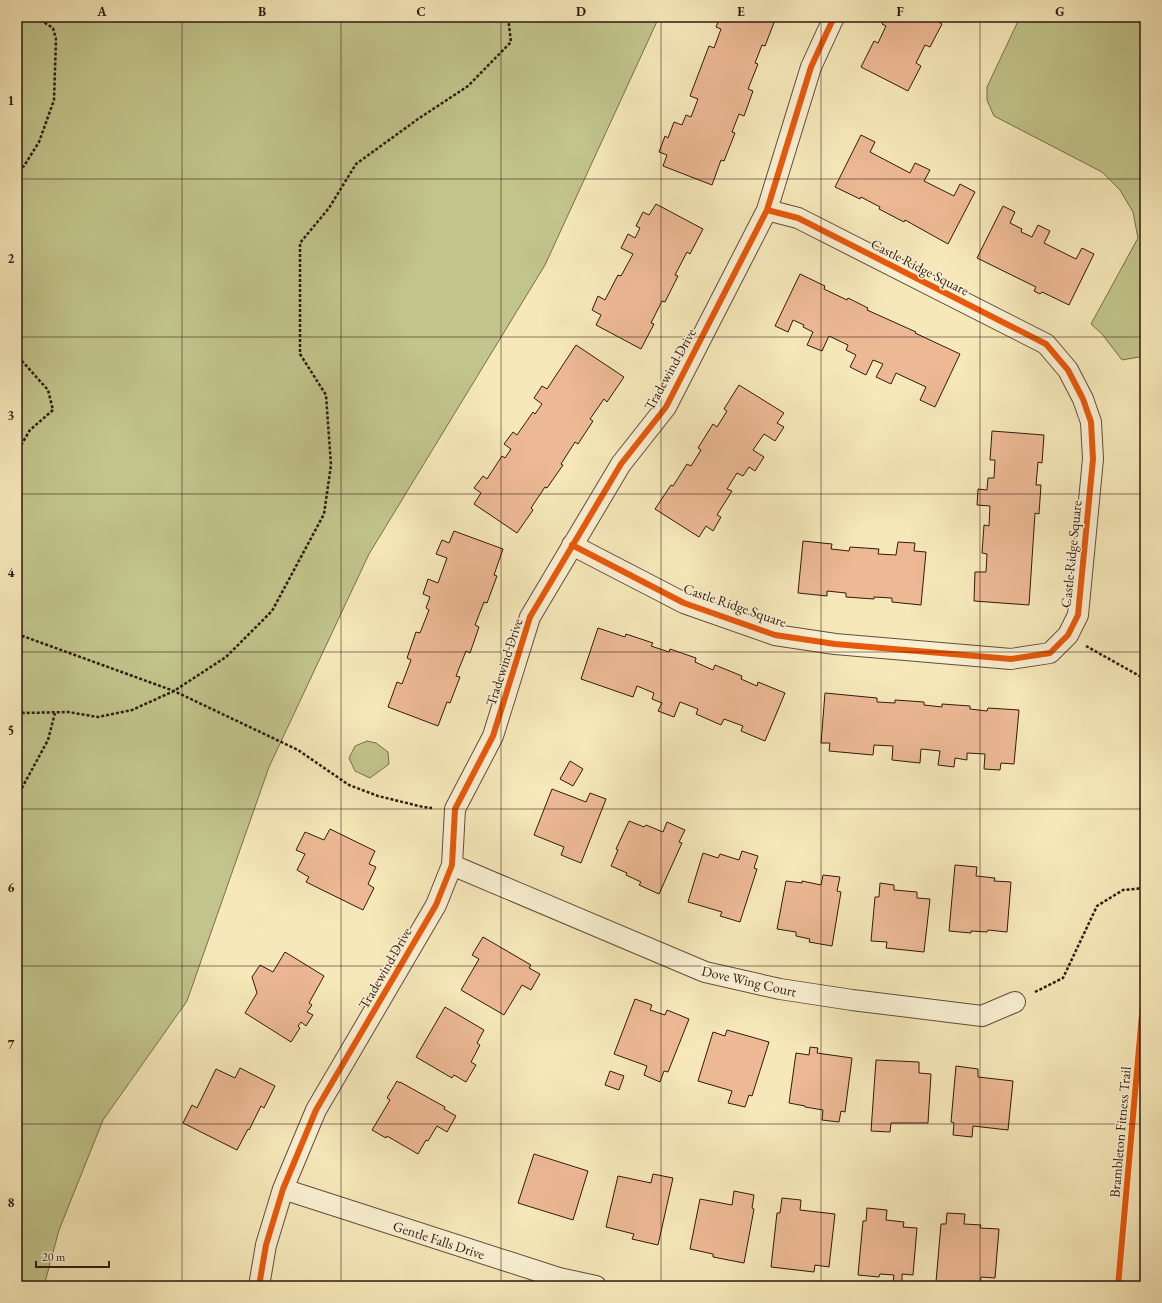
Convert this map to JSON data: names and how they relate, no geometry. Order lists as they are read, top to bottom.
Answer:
{
  "streets": {
    "street": [
      "Castle Ridge Square",
      "Tradewind Drive",
      "Dove Wing Court",
      "Gentle Falls Drive"
    ],
    "cycle path": ["Brambleton Fitness Trail"]
  },
  "crossings": [
    ["Castle Ridge Square", "Tradewind Drive"],
    ["Tradewind Drive", "Dove Wing Court"],
    ["Tradewind Drive", "Gentle Falls Drive"]
  ],
  "scale_bar": "20 m",
  "grid": {
    "columns": [
      "A",
      "B",
      "C",
      "D",
      "E",
      "F",
      "G"
    ],
    "rows": [
      "1",
      "2",
      "3",
      "4",
      "5",
      "6",
      "7",
      "8"
    ]
  }
}
